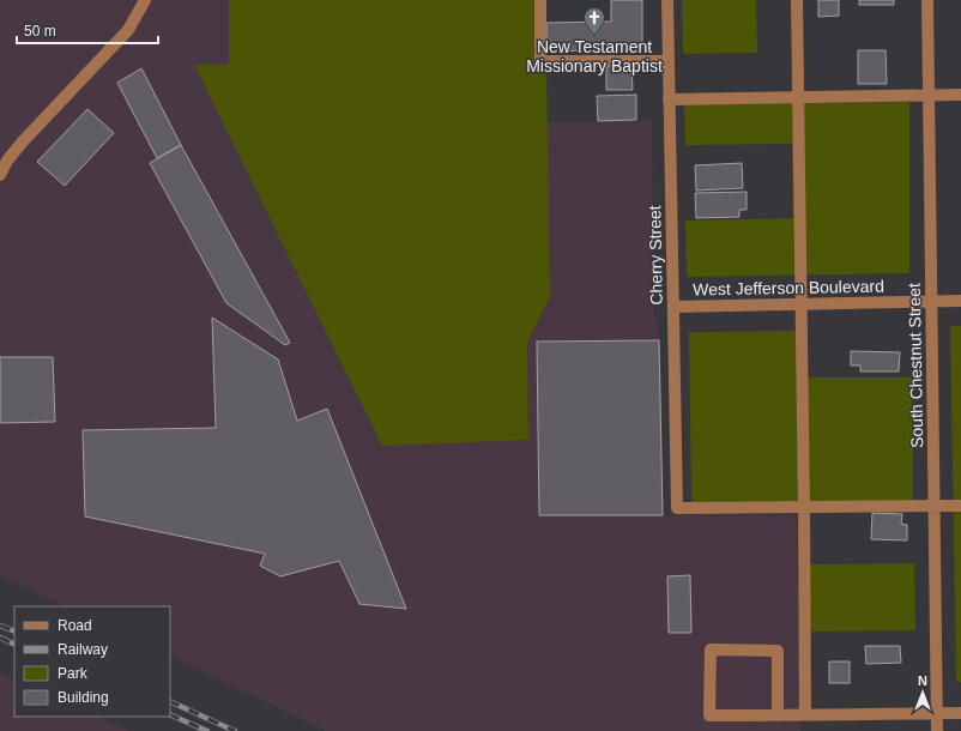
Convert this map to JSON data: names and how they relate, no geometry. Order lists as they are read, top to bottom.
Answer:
{
  "streets": {
    "street": ["Cherry Street", "West Jefferson Boulevard", "South Chestnut Street"]
  },
  "crossings": [
    ["Cherry Street", "West Jefferson Boulevard"],
    ["West Jefferson Boulevard", "South Chestnut Street"]
  ],
  "places": {
    "church": ["New Testament Missionary Baptist"]
  },
  "legend": [
    "Road",
    "Railway",
    "Park",
    "Building"
  ],
  "scale_bar": "50 m",
  "north": "top"
}
